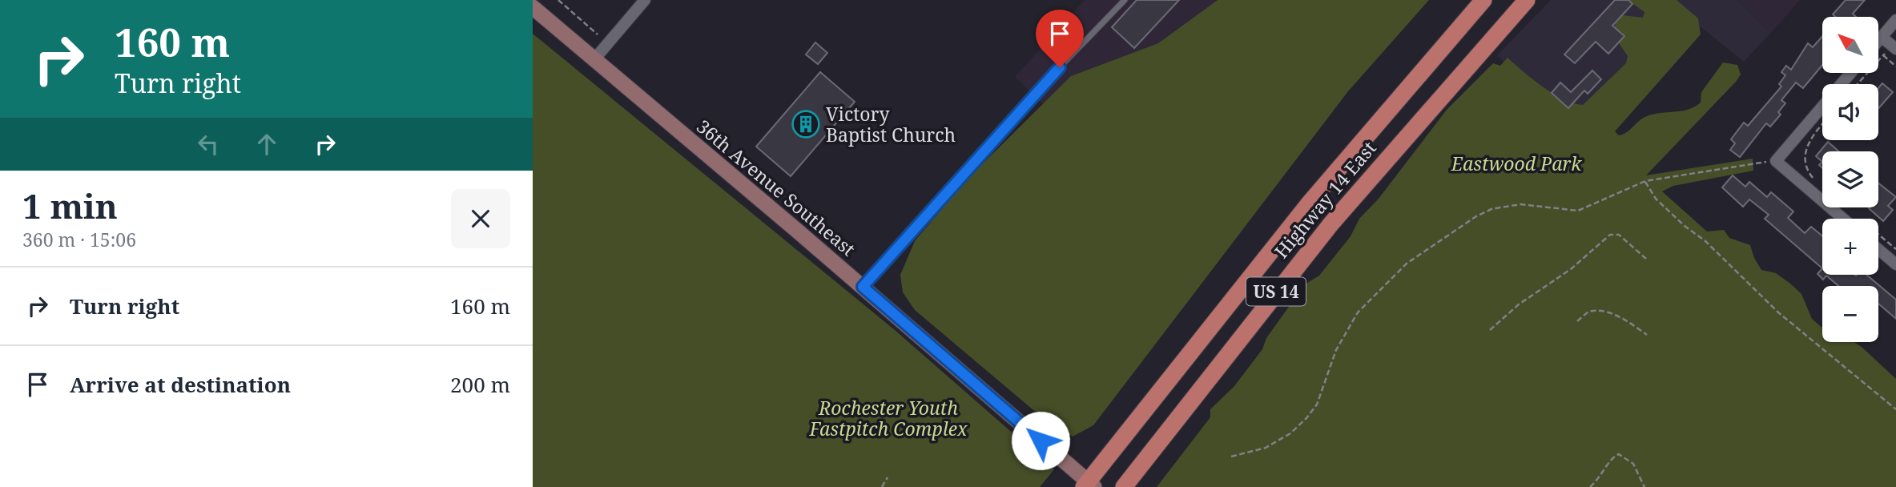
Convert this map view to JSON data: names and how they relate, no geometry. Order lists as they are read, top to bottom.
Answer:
{
  "streets": {
    "main road": ["Highway 14 East", "US 14"],
    "street": ["36th Avenue Southeast"]
  },
  "crossings": [
    ["36th Avenue Southeast", "Highway 14 East"]
  ],
  "parks": ["Eastwood Park", "Rochester Youth Fastpitch Complex"],
  "places": {
    "building": ["Victory Baptist Church"]
  },
  "north": "top left",
  "page": {
    "turn": ["160 m", "Turn right"],
    "map_buttons": ["+", "−"],
    "heading": ["1 min", "360 m · 15:06"],
    "list": [
      {
        "name": "Turn right",
        "value": "160 m"
      },
      {
        "name": "Arrive at destination",
        "value": "200 m"
      }
    ]
  }
}
